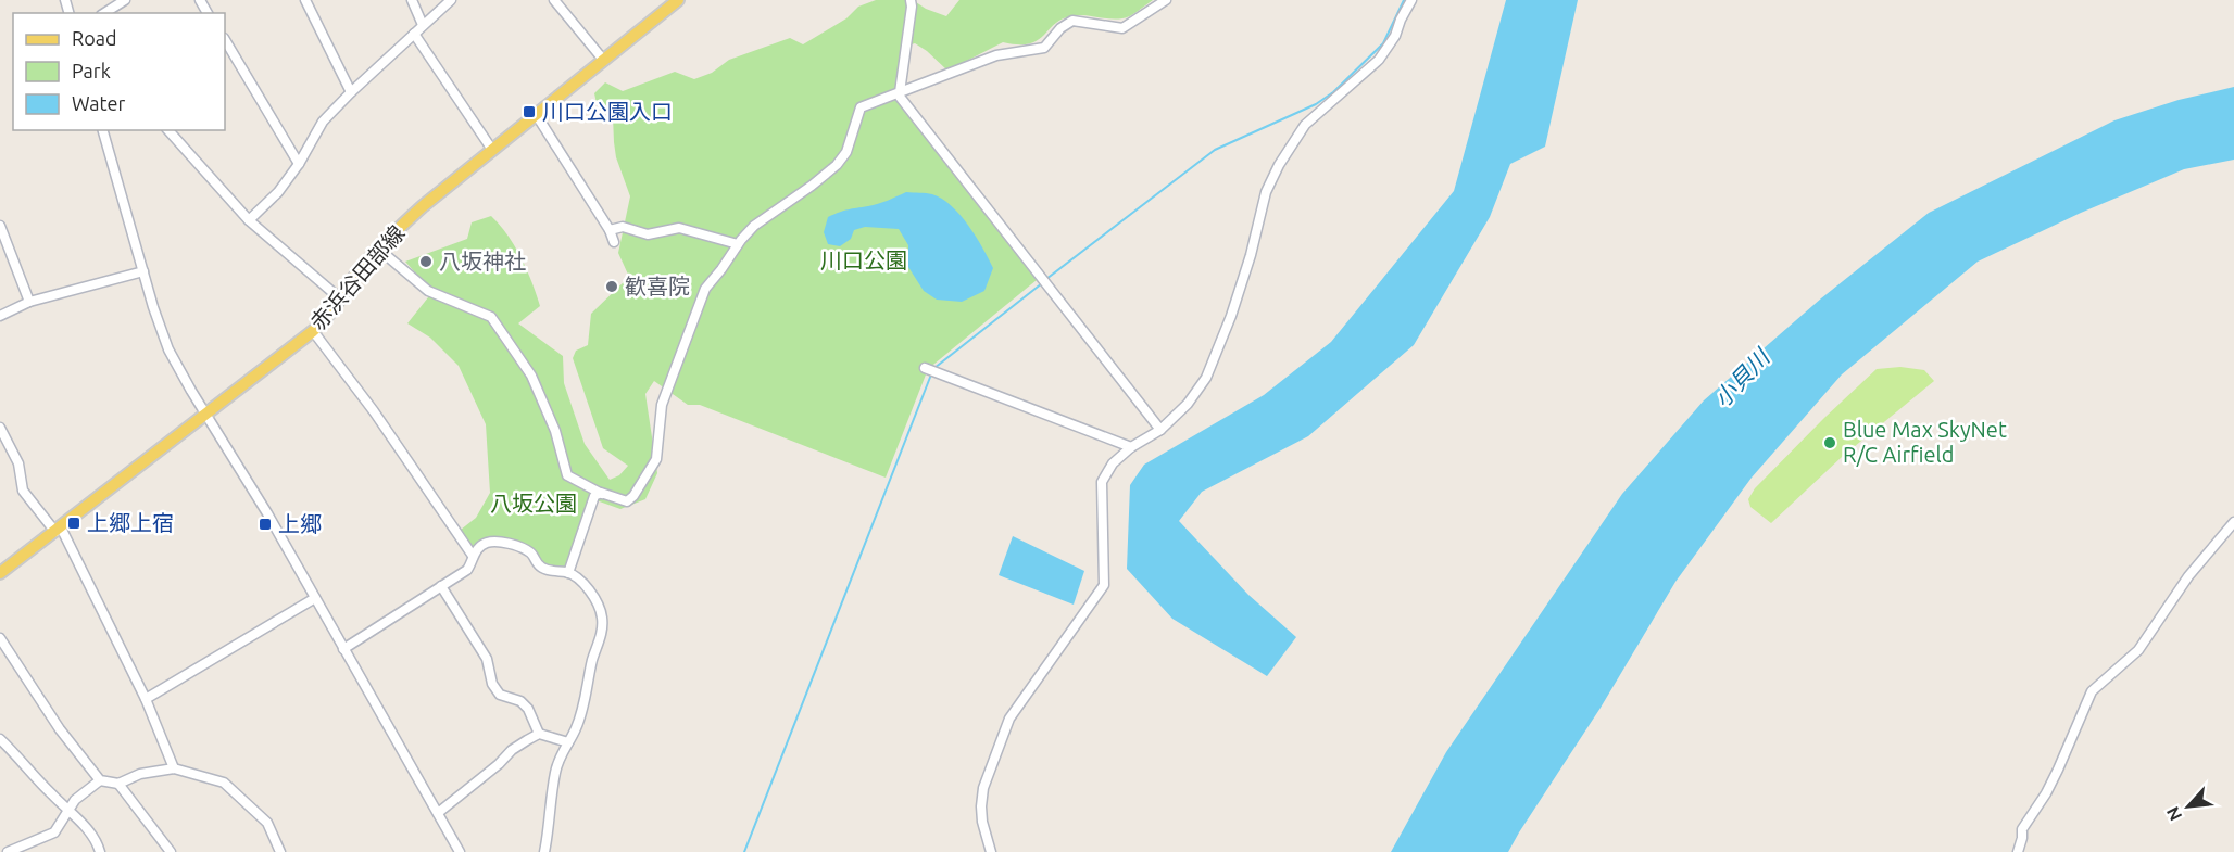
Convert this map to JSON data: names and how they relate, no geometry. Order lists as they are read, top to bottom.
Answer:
{
  "streets": {
    "main road": ["赤浜谷田部線"]
  },
  "water": ["小貝川"],
  "parks": ["川口公園", "八坂公園"],
  "places": {
    "transit": ["川口公園入口", "上郷上宿", "上郷"],
    "other": ["八坂神社", "歓喜院", "Blue Max SkyNet R/C Airfield"]
  },
  "legend": ["Road", "Park", "Water"],
  "north": "bottom left"
}
